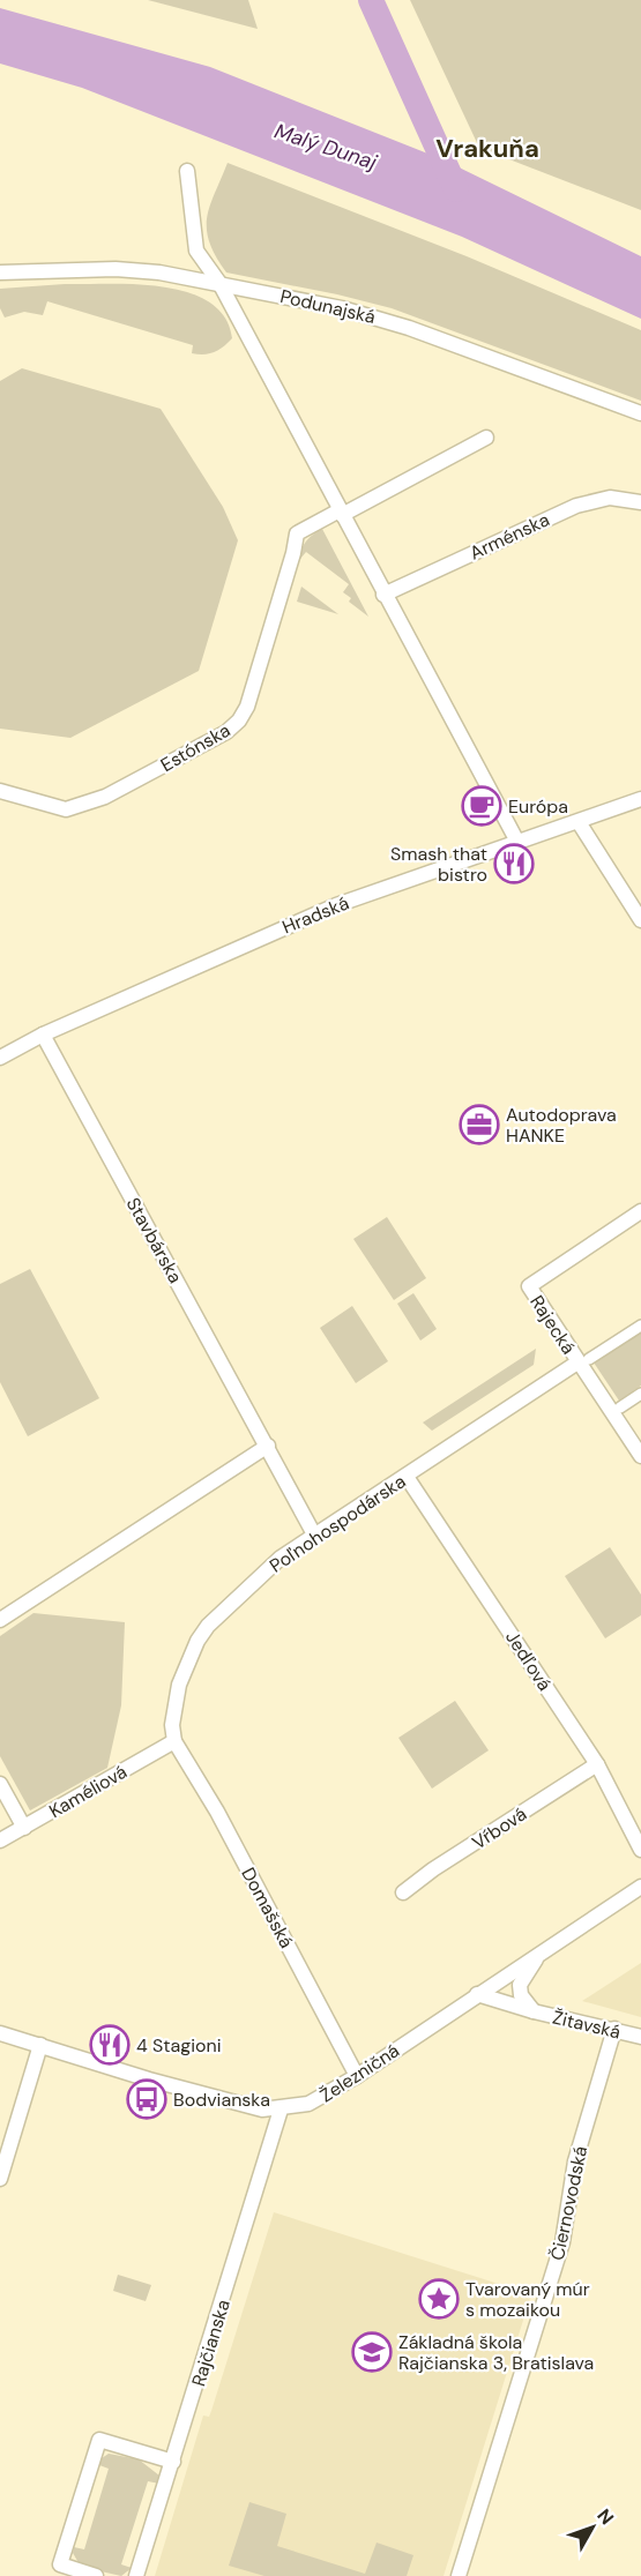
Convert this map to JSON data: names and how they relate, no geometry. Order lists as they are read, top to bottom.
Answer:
{
  "streets": {
    "street": [
      "Podunajská",
      "Arménska",
      "Estónska",
      "Hradská",
      "Stavbárska",
      "Rajecká",
      "Poľnohospodárska",
      "Jedľová",
      "Kaméliová",
      "Vŕbová",
      "Domašská",
      "Žitavská",
      "Železničná",
      "Čiernovodská",
      "Rajčianska"
    ]
  },
  "crossings": [
    ["Hradská", "Stavbárska"],
    ["Stavbárska", "Poľnohospodárska"],
    ["Rajecká", "Poľnohospodárska"],
    ["Poľnohospodárska", "Jedľová"],
    ["Poľnohospodárska", "Kaméliová"],
    ["Poľnohospodárska", "Domašská"],
    ["Jedľová", "Vŕbová"],
    ["Kaméliová", "Domašská"],
    ["Domašská", "Železničná"],
    ["Žitavská", "Železničná"],
    ["Žitavská", "Čiernovodská"],
    ["Železničná", "Rajčianska"]
  ],
  "districts": ["Vrakuňa"],
  "water": ["Malý Dunaj"],
  "places": {
    "cafe": ["Európa"],
    "restaurant": ["Smash that bistro", "4 Stagioni"],
    "office": ["Autodoprava HANKE"],
    "bus stop": ["Bodvianska"],
    "place": ["Tvarovaný múr s mozaikou"],
    "school or university": ["Základná škola Rajčianska 3, Bratislava"]
  },
  "north": "top right"
}
